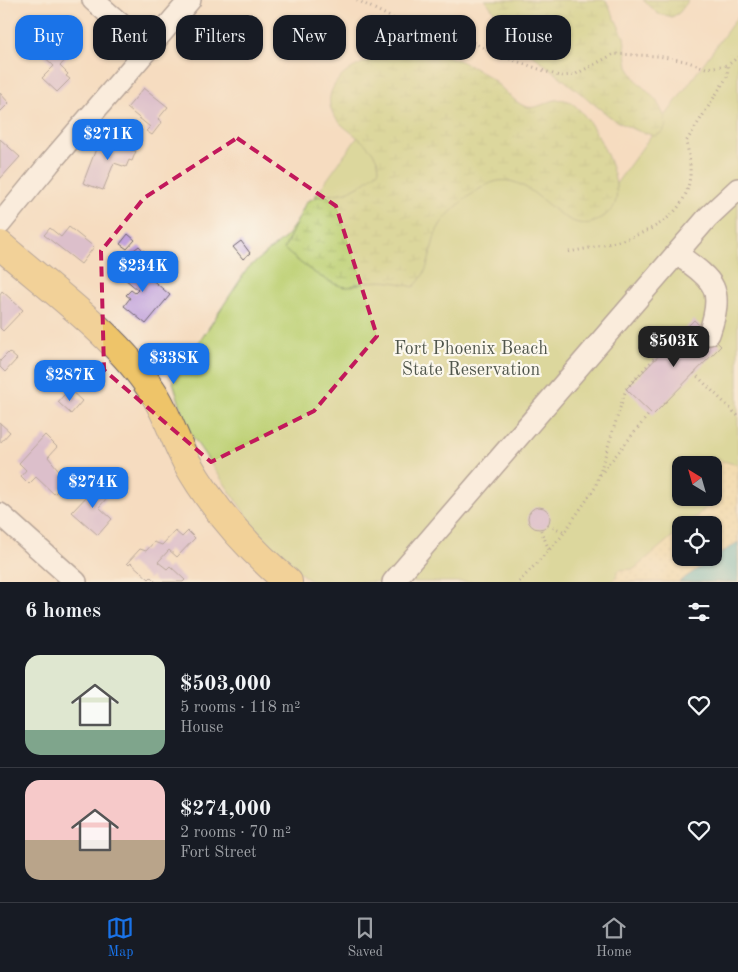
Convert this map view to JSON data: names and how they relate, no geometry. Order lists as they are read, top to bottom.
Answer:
{
  "parks": ["Fort Phoenix Beach State Reservation"],
  "north": "top left",
  "page": {
    "chip": [
      "Buy",
      "Rent",
      "Filters",
      "New",
      "Apartment",
      "House"
    ],
    "price": [
      "$271K",
      "$234K",
      "$503K",
      "$338K",
      "$287K",
      "$274K"
    ],
    "heading": "6 homes",
    "list": [
      {
        "name": "$503,000",
        "note": "5 rooms · 118 m² · House"
      },
      {
        "name": "$274,000",
        "note": "2 rooms · 70 m² · Fort Street"
      }
    ],
    "tabs": ["Map", "Saved", "Home"]
  }
}
